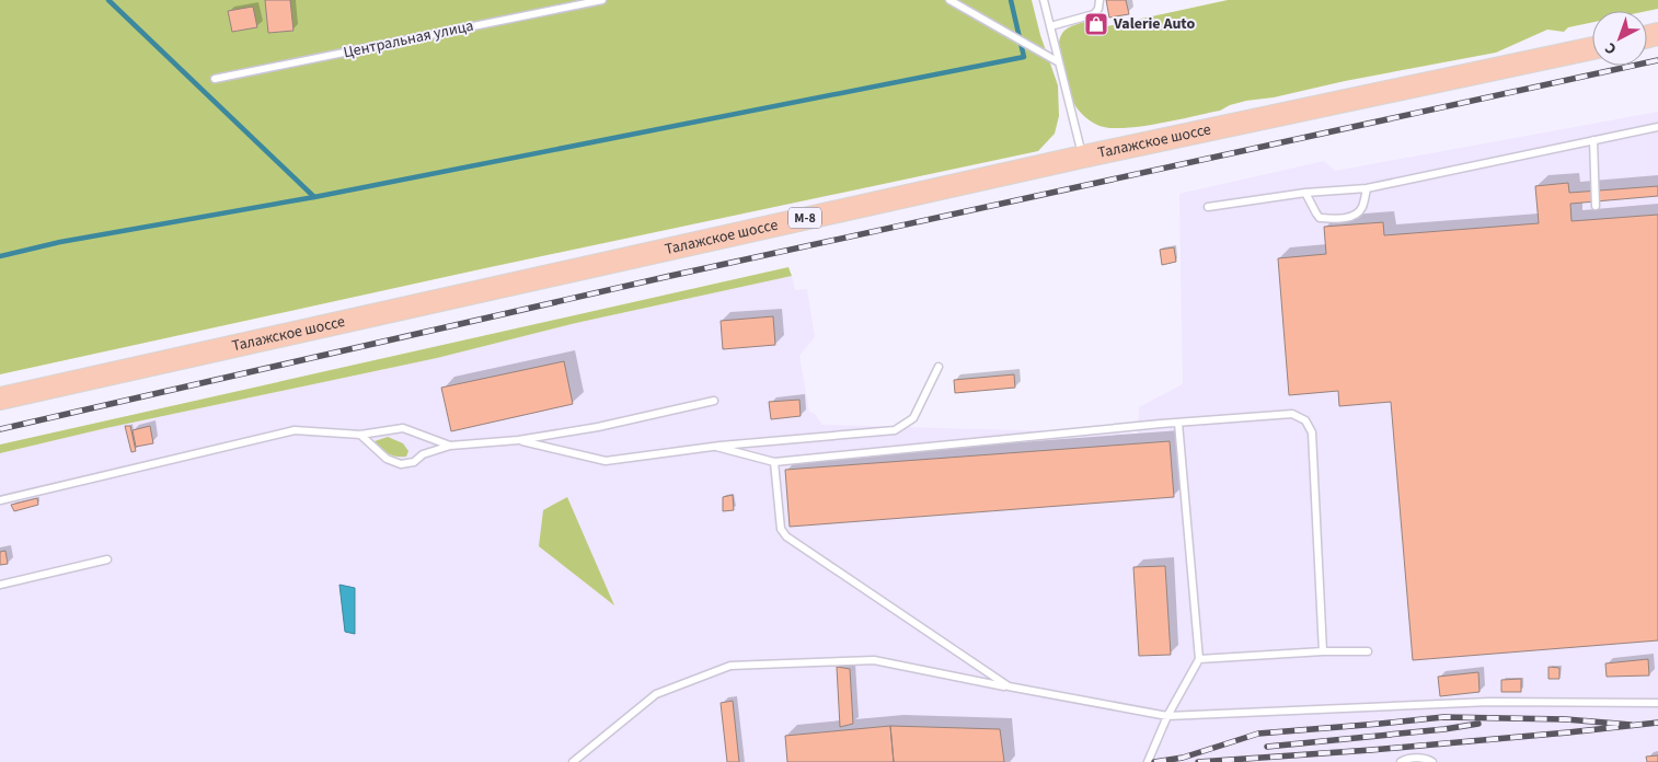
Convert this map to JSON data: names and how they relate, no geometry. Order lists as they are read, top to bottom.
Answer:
{
  "streets": {
    "main road": ["Талажское шоссе", "М-8"],
    "lane": ["Центральная улица"]
  },
  "places": {
    "shop": ["Valerie Auto"]
  },
  "north": "bottom left"
}
